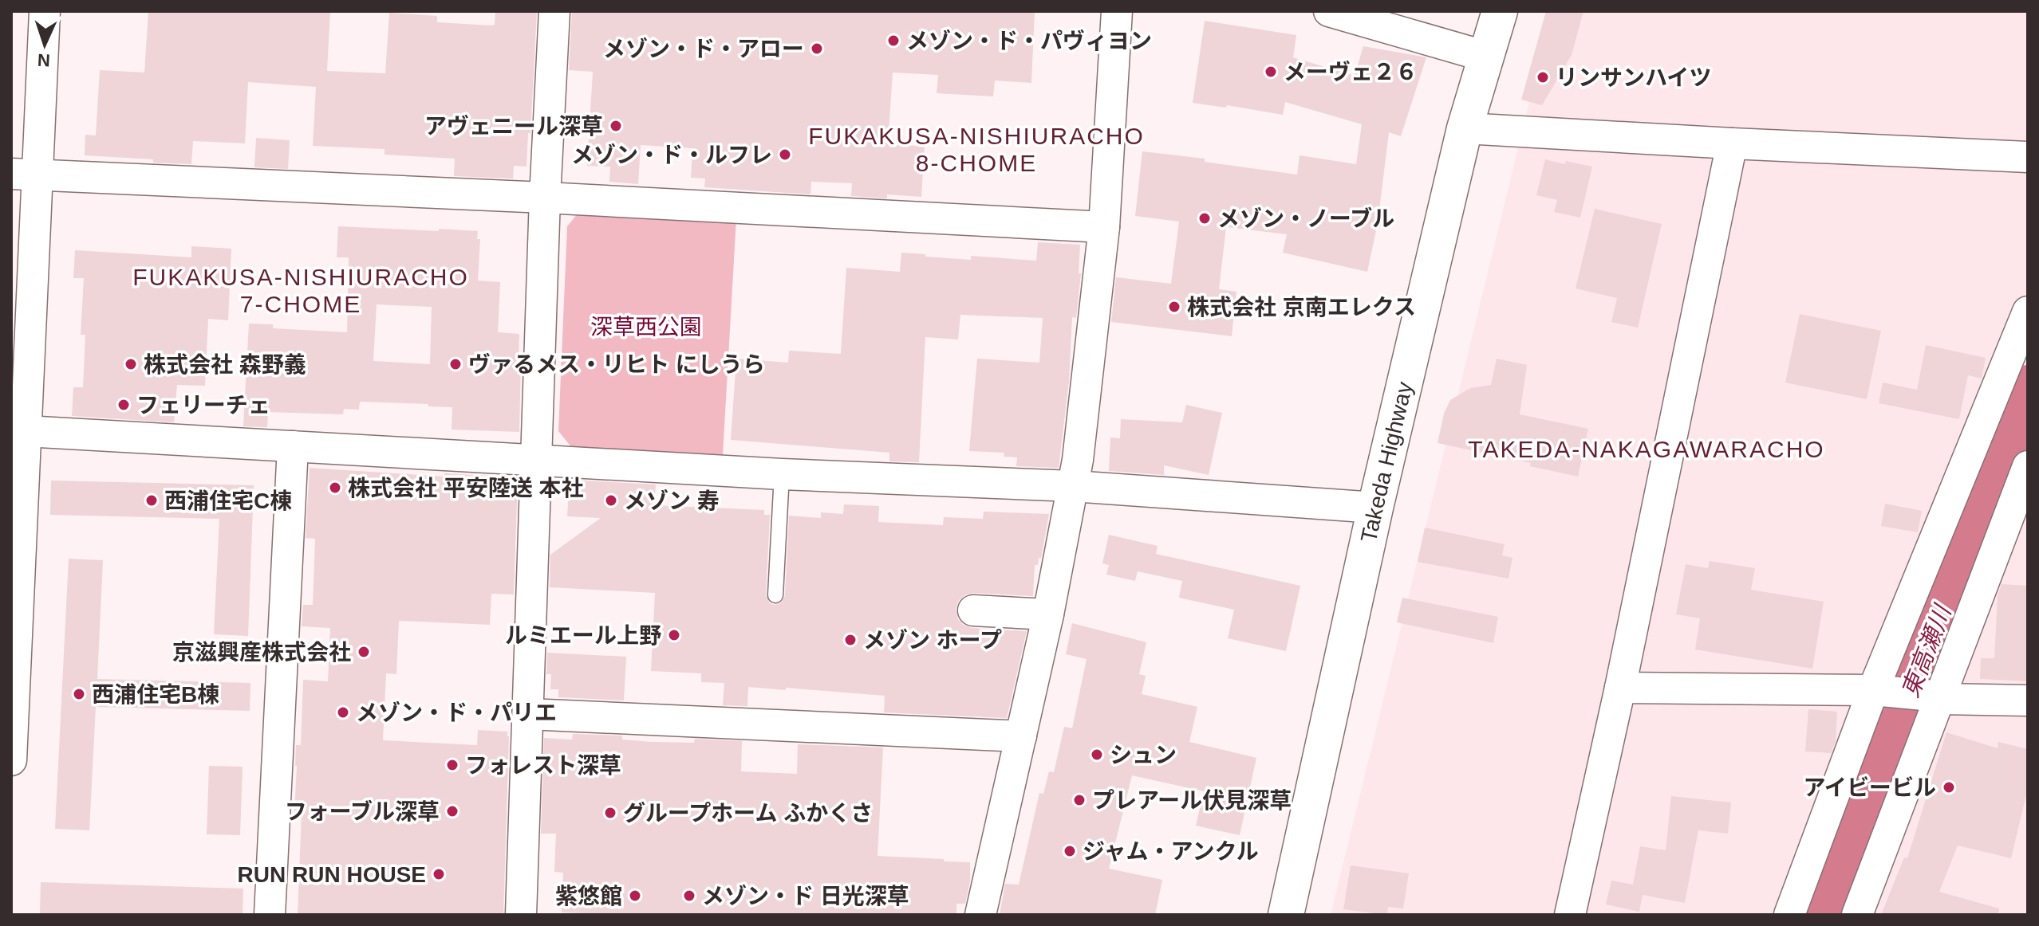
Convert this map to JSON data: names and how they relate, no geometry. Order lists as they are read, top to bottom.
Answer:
{
  "streets": {
    "highway": ["Takeda Highway"]
  },
  "districts": ["FUKAKUSA-NISHIURACHO 8-CHOME", "FUKAKUSA-NISHIURACHO 7-CHOME", "TAKEDA-NAKAGAWARACHO"],
  "water": ["東高瀬川"],
  "parks": ["深草西公園"],
  "places": [
    "メゾン・ド・パヴィヨン",
    "メゾン・ド・アロー",
    "メーヴェ２６",
    "リンサンハイツ",
    "アヴェニール深草",
    "メゾン・ド・ルフレ",
    "メゾン・ノーブル",
    "株式会社 京南エレクス",
    "株式会社 森野義",
    "ヴァるメス・リヒト にしうら",
    "フェリーチェ",
    "株式会社 平安陸送 本社",
    "西浦住宅C棟",
    "メゾン 寿",
    "ルミエール上野",
    "メゾン ホープ",
    "京滋興産株式会社",
    "西浦住宅B棟",
    "メゾン・ド・パリエ",
    "シュン",
    "フォレスト深草",
    "アイビービル",
    "プレアール伏見深草",
    "フォーブル深草",
    "グループホーム ふかくさ",
    "ジャム・アンクル",
    "RUN RUN HOUSE",
    "紫悠館",
    "メゾン・ド 日光深草"
  ],
  "north": "bottom"
}
